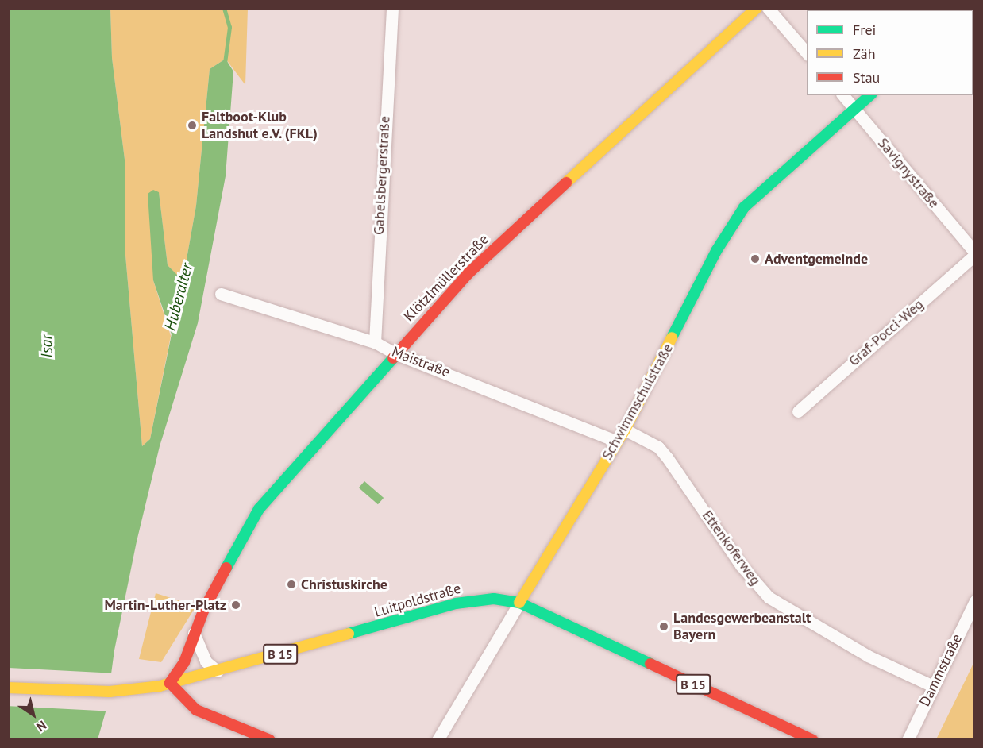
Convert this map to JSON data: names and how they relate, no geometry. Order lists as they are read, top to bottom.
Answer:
{
  "streets": {
    "street": [
      "Savignystraße",
      "Gabelsbergerstraße",
      "Klötzlmüllerstraße",
      "Graf-Pocci-Weg",
      "Maistraße",
      "Schwimmschulstraße",
      "Ettenkoferweg",
      "Luitpoldstraße",
      "B 15",
      "Dammstraße"
    ]
  },
  "crossings": [
    ["Savignystraße", "Graf-Pocci-Weg"],
    ["Savignystraße", "Schwimmschulstraße"],
    ["Gabelsbergerstraße", "Maistraße"],
    ["Klötzlmüllerstraße", "Maistraße"],
    ["Maistraße", "Schwimmschulstraße"],
    ["Schwimmschulstraße", "Ettenkoferweg"],
    ["Schwimmschulstraße", "Luitpoldstraße"],
    ["Ettenkoferweg", "Dammstraße"]
  ],
  "water": ["Huberalter", "Isar"],
  "places": [
    "Faltboot-Klub Landshut e.V. (FKL)",
    "Adventgemeinde",
    "Christuskirche",
    "Martin-Luther-Platz",
    "Landesgewerbeanstalt Bayern"
  ],
  "legend": ["Frei", "Zäh", "Stau"],
  "north": "bottom right"
}
